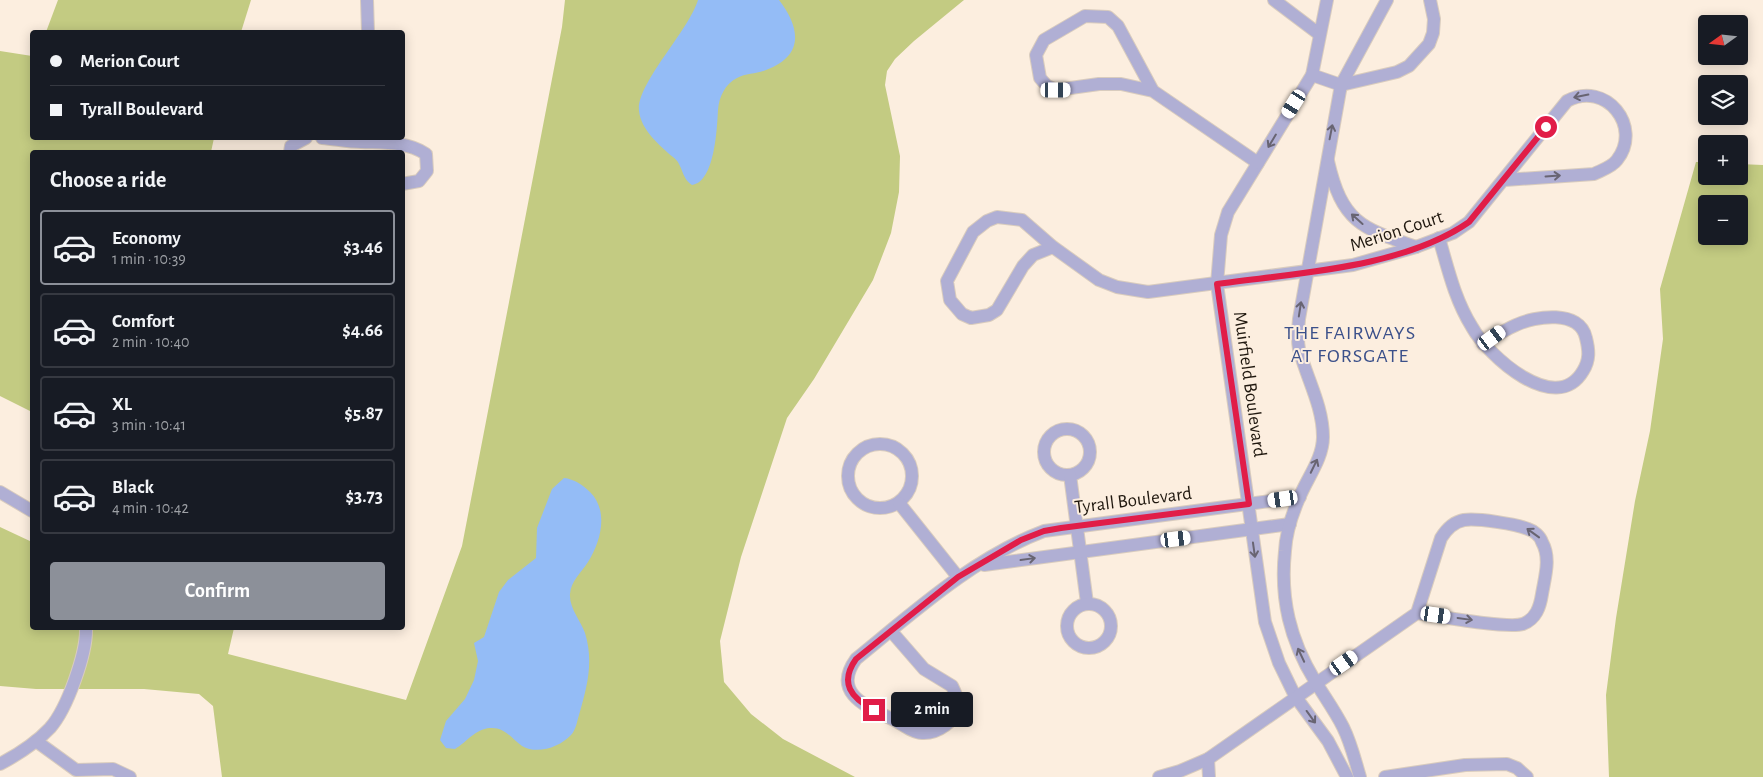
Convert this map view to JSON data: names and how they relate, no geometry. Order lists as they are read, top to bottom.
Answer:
{
  "streets": {
    "street": ["Merion Court", "Muirfield Boulevard", "Tyrall Boulevard"]
  },
  "crossings": [
    ["Merion Court", "Muirfield Boulevard"],
    ["Muirfield Boulevard", "Tyrall Boulevard"]
  ],
  "districts": ["THE FAIRWAYS AT FORSGATE"],
  "north": "left",
  "page": {
    "map_buttons": ["+", "−"],
    "banner": ["Merion Court", "Tyrall Boulevard"],
    "heading": "Choose a ride",
    "list": [
      {
        "name": "Economy",
        "note": "1 min · 10:39",
        "value": "$3.46"
      },
      {
        "name": "Comfort",
        "note": "2 min · 10:40",
        "value": "$4.66"
      },
      {
        "name": "XL",
        "note": "3 min · 10:41",
        "value": "$5.87"
      },
      {
        "name": "Black",
        "note": "4 min · 10:42",
        "value": "$3.73"
      }
    ],
    "buttons": "Confirm",
    "bubble": "2 min"
  }
}
